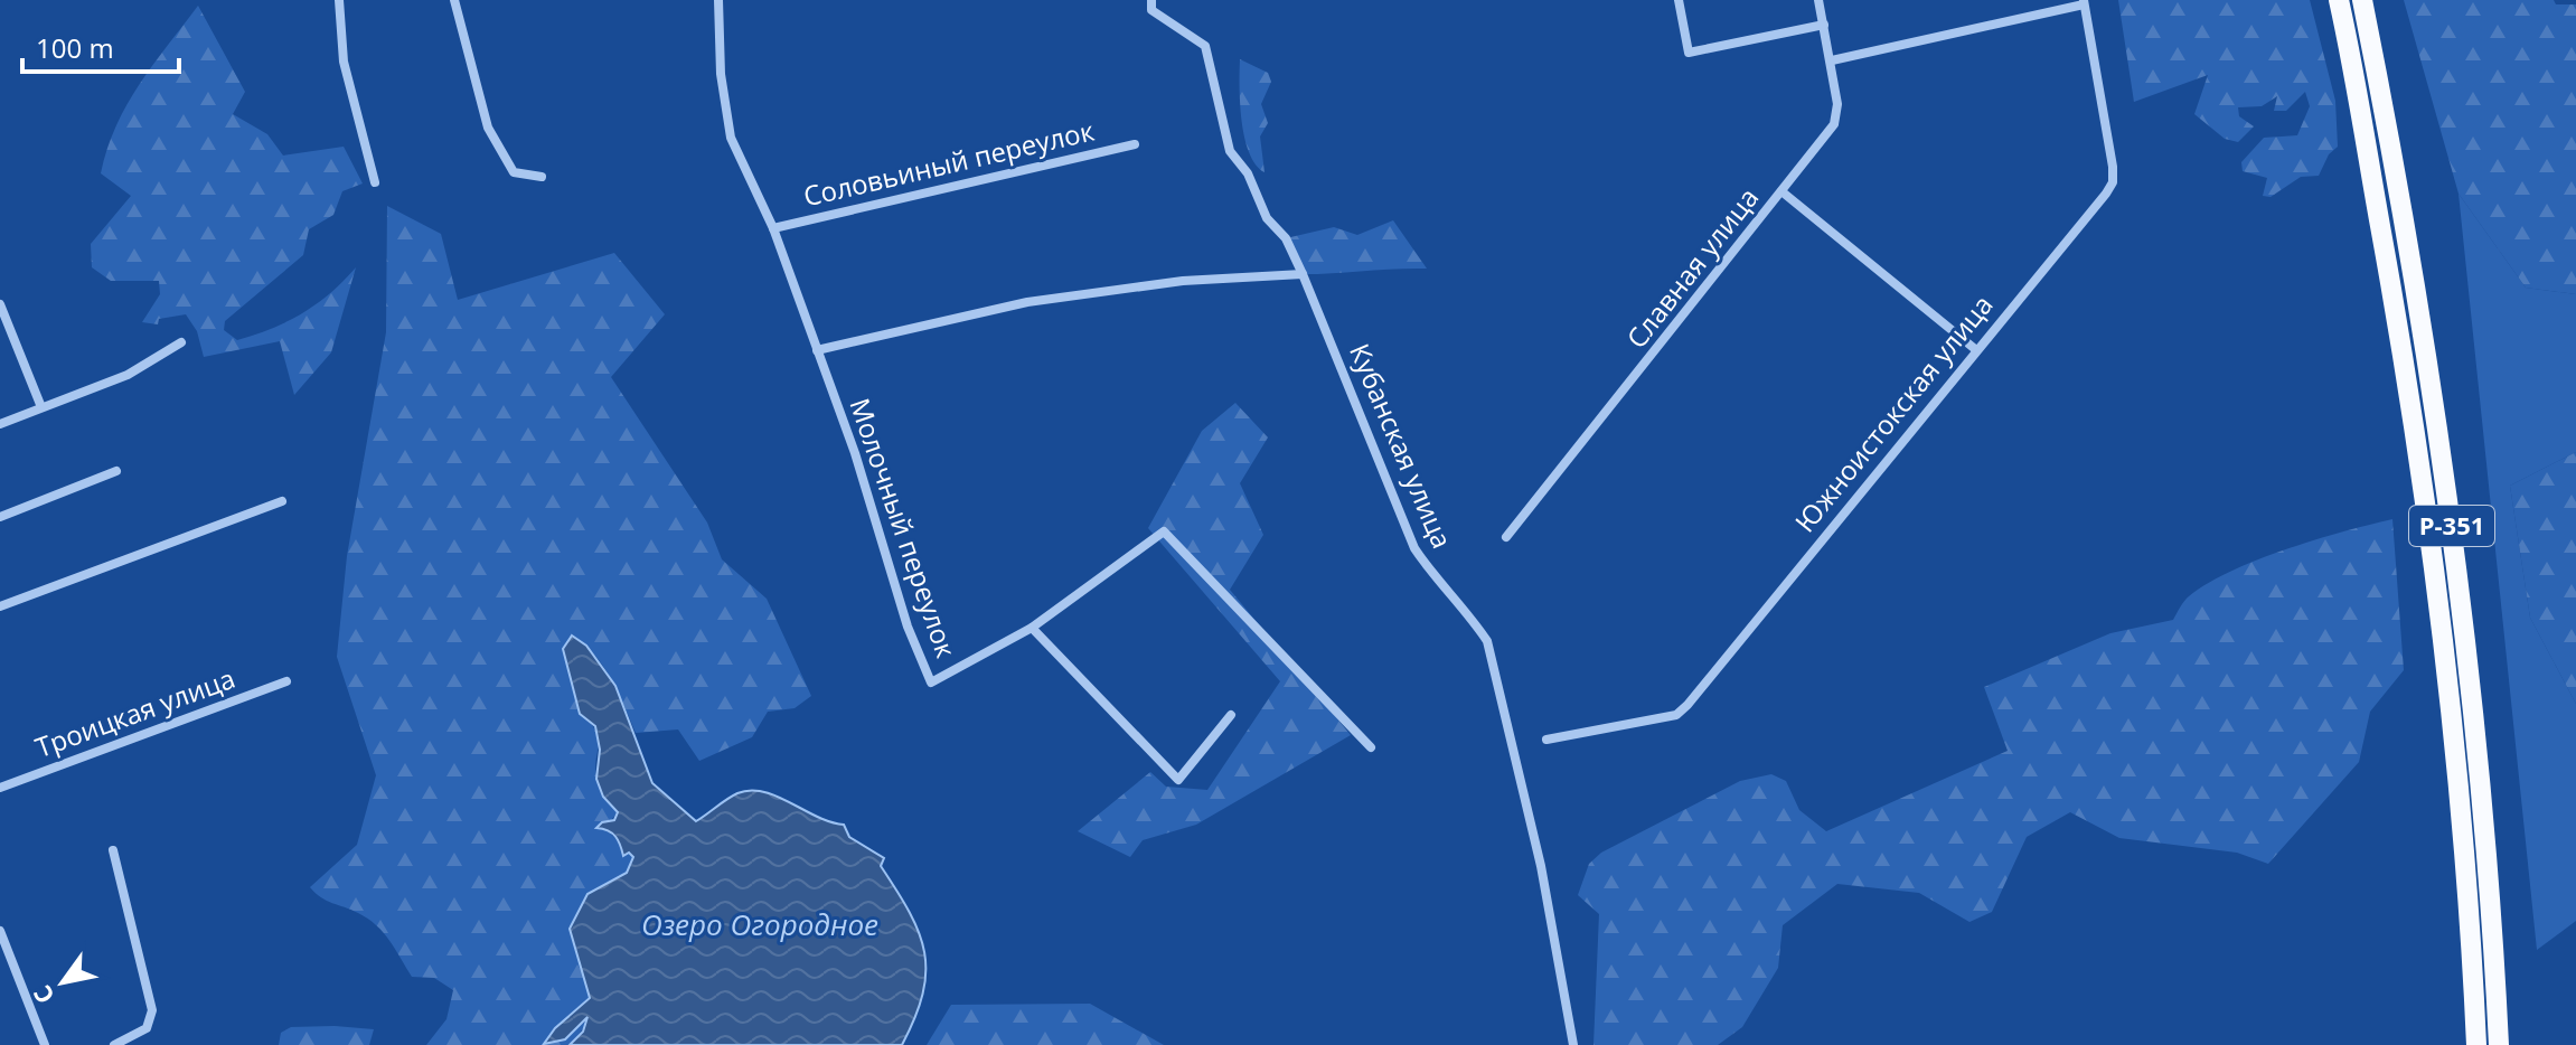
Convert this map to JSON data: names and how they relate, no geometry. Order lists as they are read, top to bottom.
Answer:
{
  "streets": {
    "highway": ["Р-351"],
    "street": [
      "Соловьиный переулок",
      "Славная улица",
      "Южноистокская улица",
      "Кубанская улица",
      "Молочный переулок",
      "Троицкая улица"
    ]
  },
  "crossings": [
    ["Соловьиный переулок", "Молочный переулок"]
  ],
  "water": ["Озеро Огородное"],
  "scale_bar": "100 m",
  "north": "bottom left"
}
